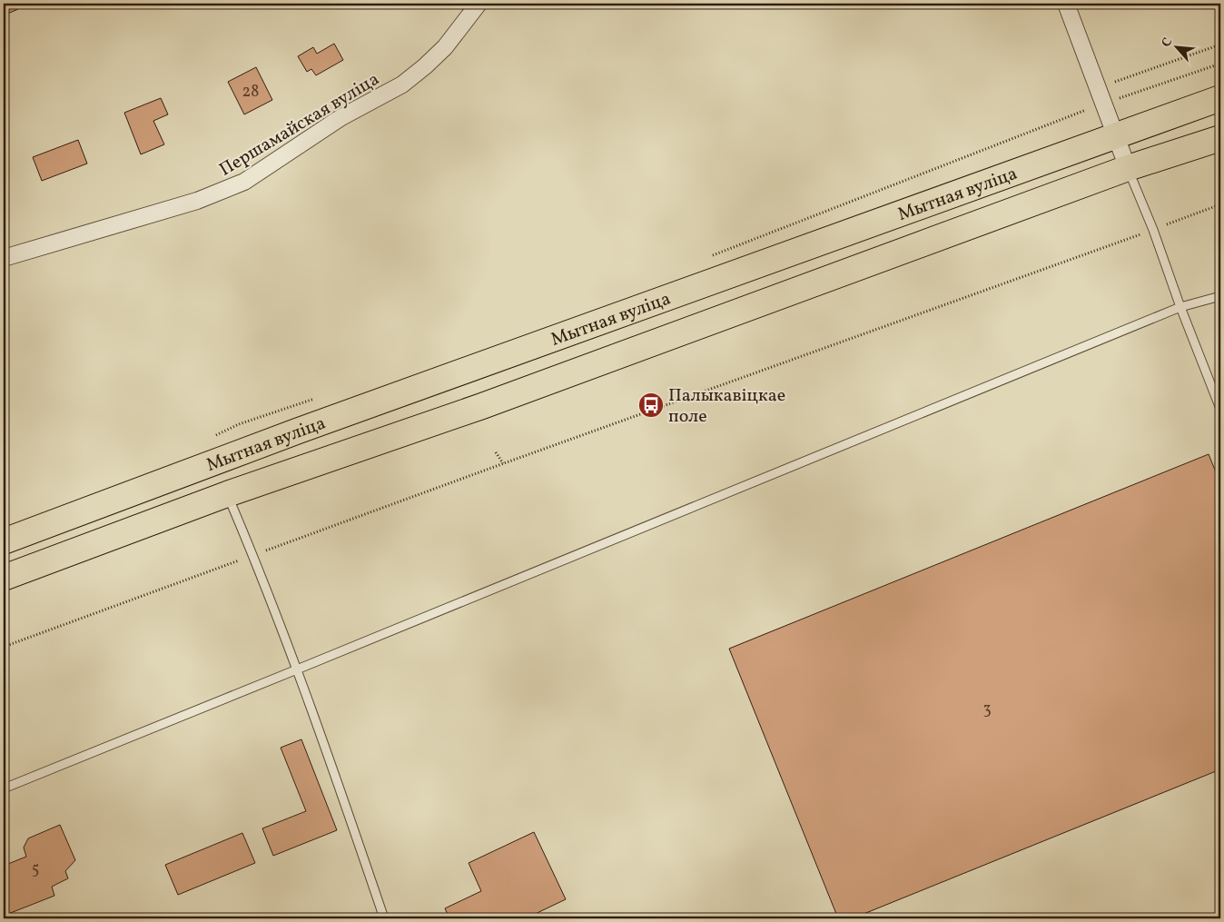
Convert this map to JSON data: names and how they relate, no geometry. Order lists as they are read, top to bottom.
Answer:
{
  "streets": {
    "main road": ["Мытная вуліца"],
    "street": ["Першамайская вуліца"]
  },
  "places": {
    "bus stop": ["Палыкавіцкае поле"]
  },
  "house_numbers": ["28", "3", "5"],
  "north": "top left"
}
